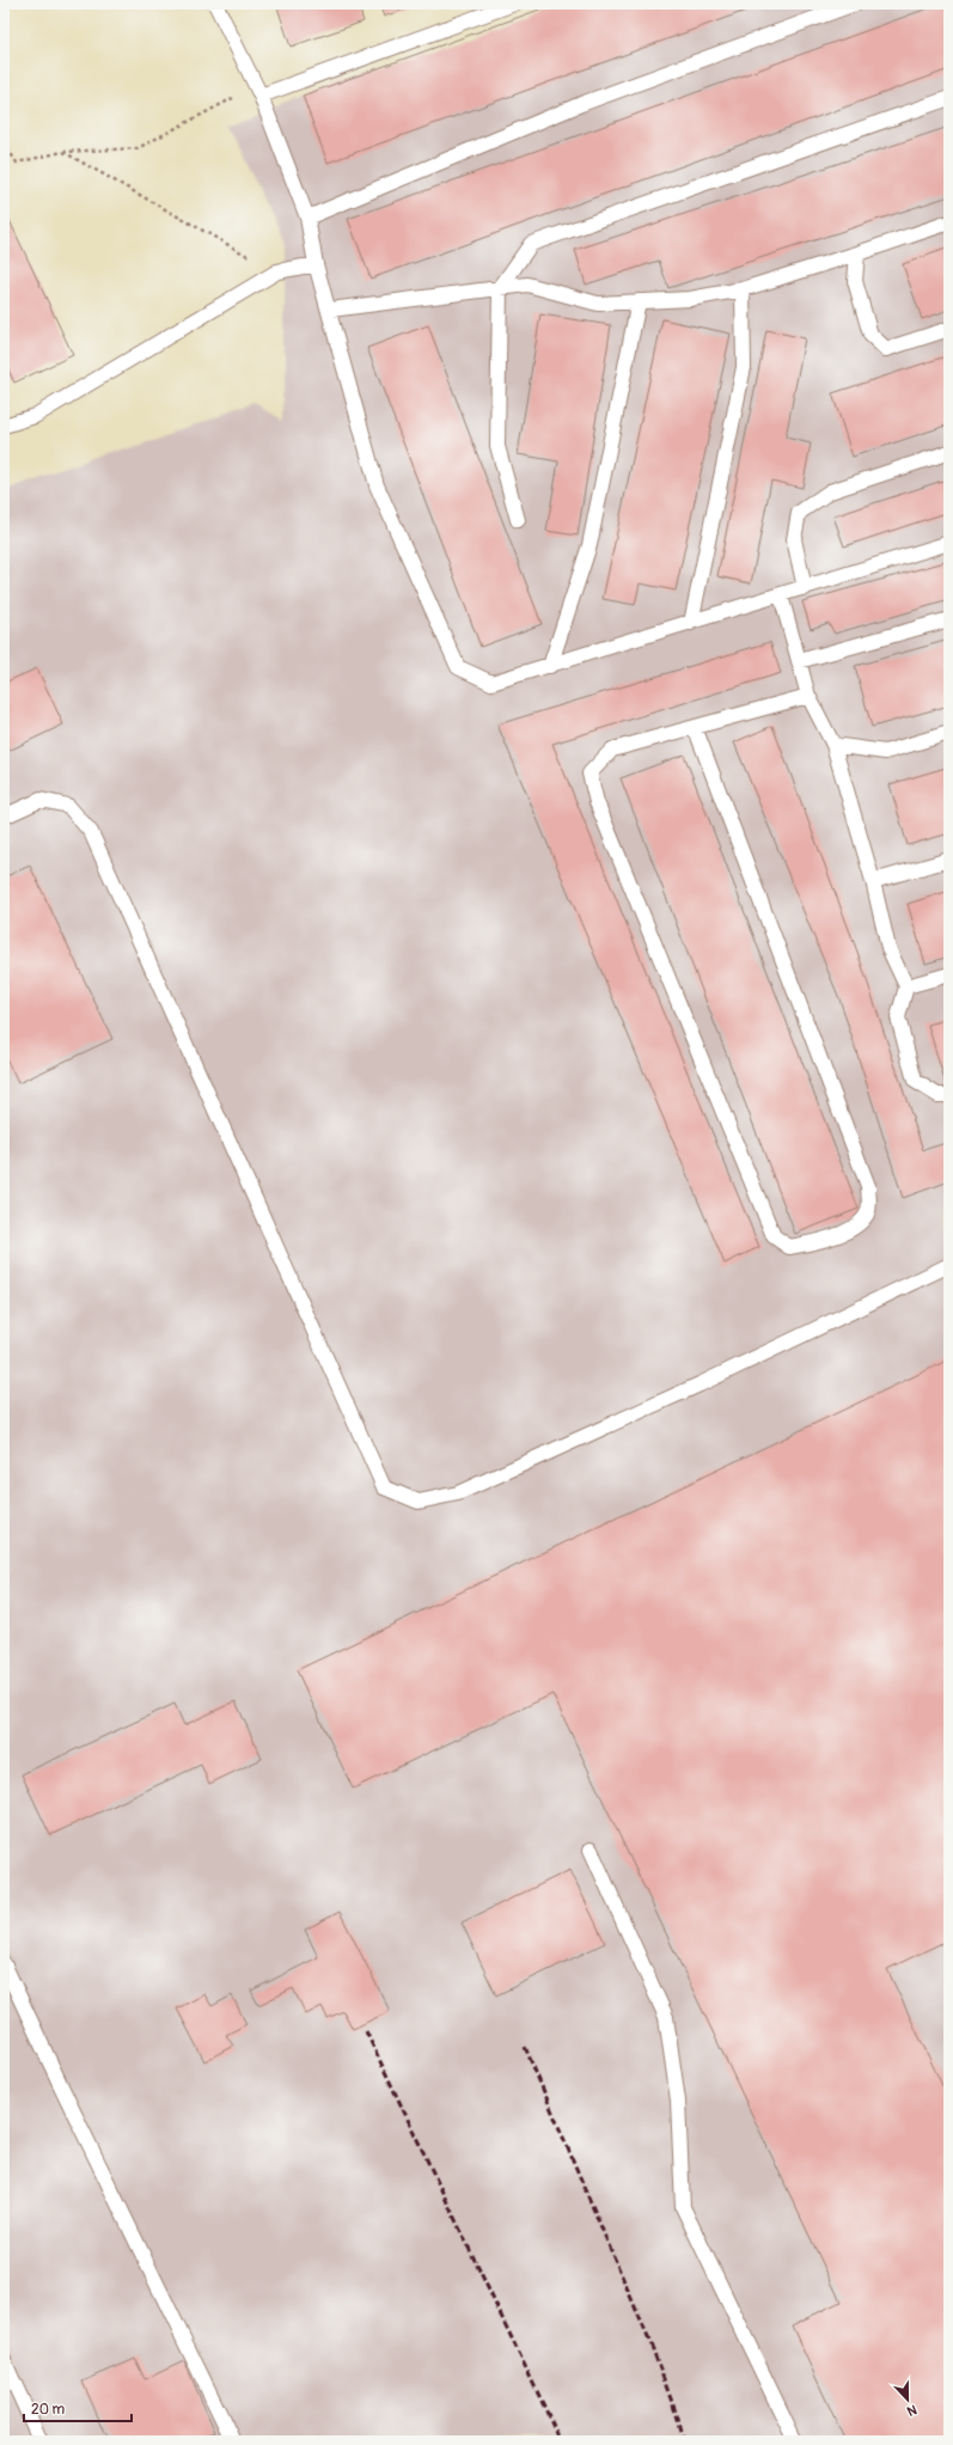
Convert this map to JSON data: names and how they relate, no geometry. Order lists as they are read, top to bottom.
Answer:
{
  "scale_bar": "20 m",
  "north": "bottom"
}
